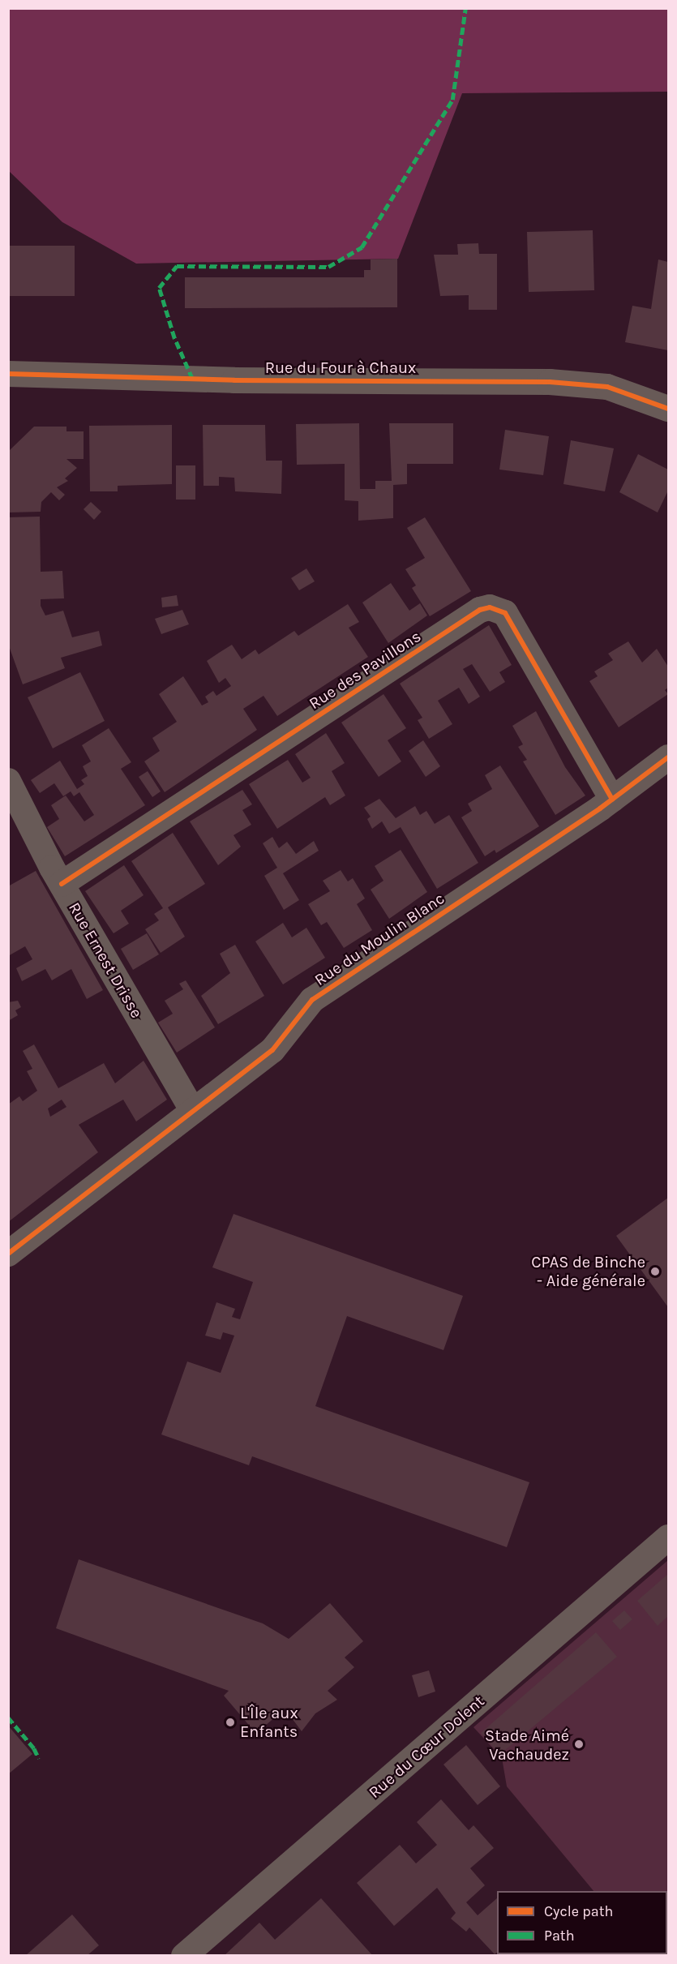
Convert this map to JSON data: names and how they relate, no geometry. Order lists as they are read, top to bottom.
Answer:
{
  "streets": {
    "street": [
      "Rue du Four à Chaux",
      "Rue des Pavillons",
      "Rue du Moulin Blanc",
      "Rue Ernest Drisse",
      "Rue du Cœur Dolent"
    ]
  },
  "crossings": [
    ["Rue des Pavillons", "Rue du Moulin Blanc"],
    ["Rue des Pavillons", "Rue Ernest Drisse"],
    ["Rue du Moulin Blanc", "Rue Ernest Drisse"]
  ],
  "places": ["CPAS de Binche - Aide générale", "L'Île aux Enfants", "Stade Aimé Vachaudez"],
  "legend": ["Cycle path", "Path"]
}
